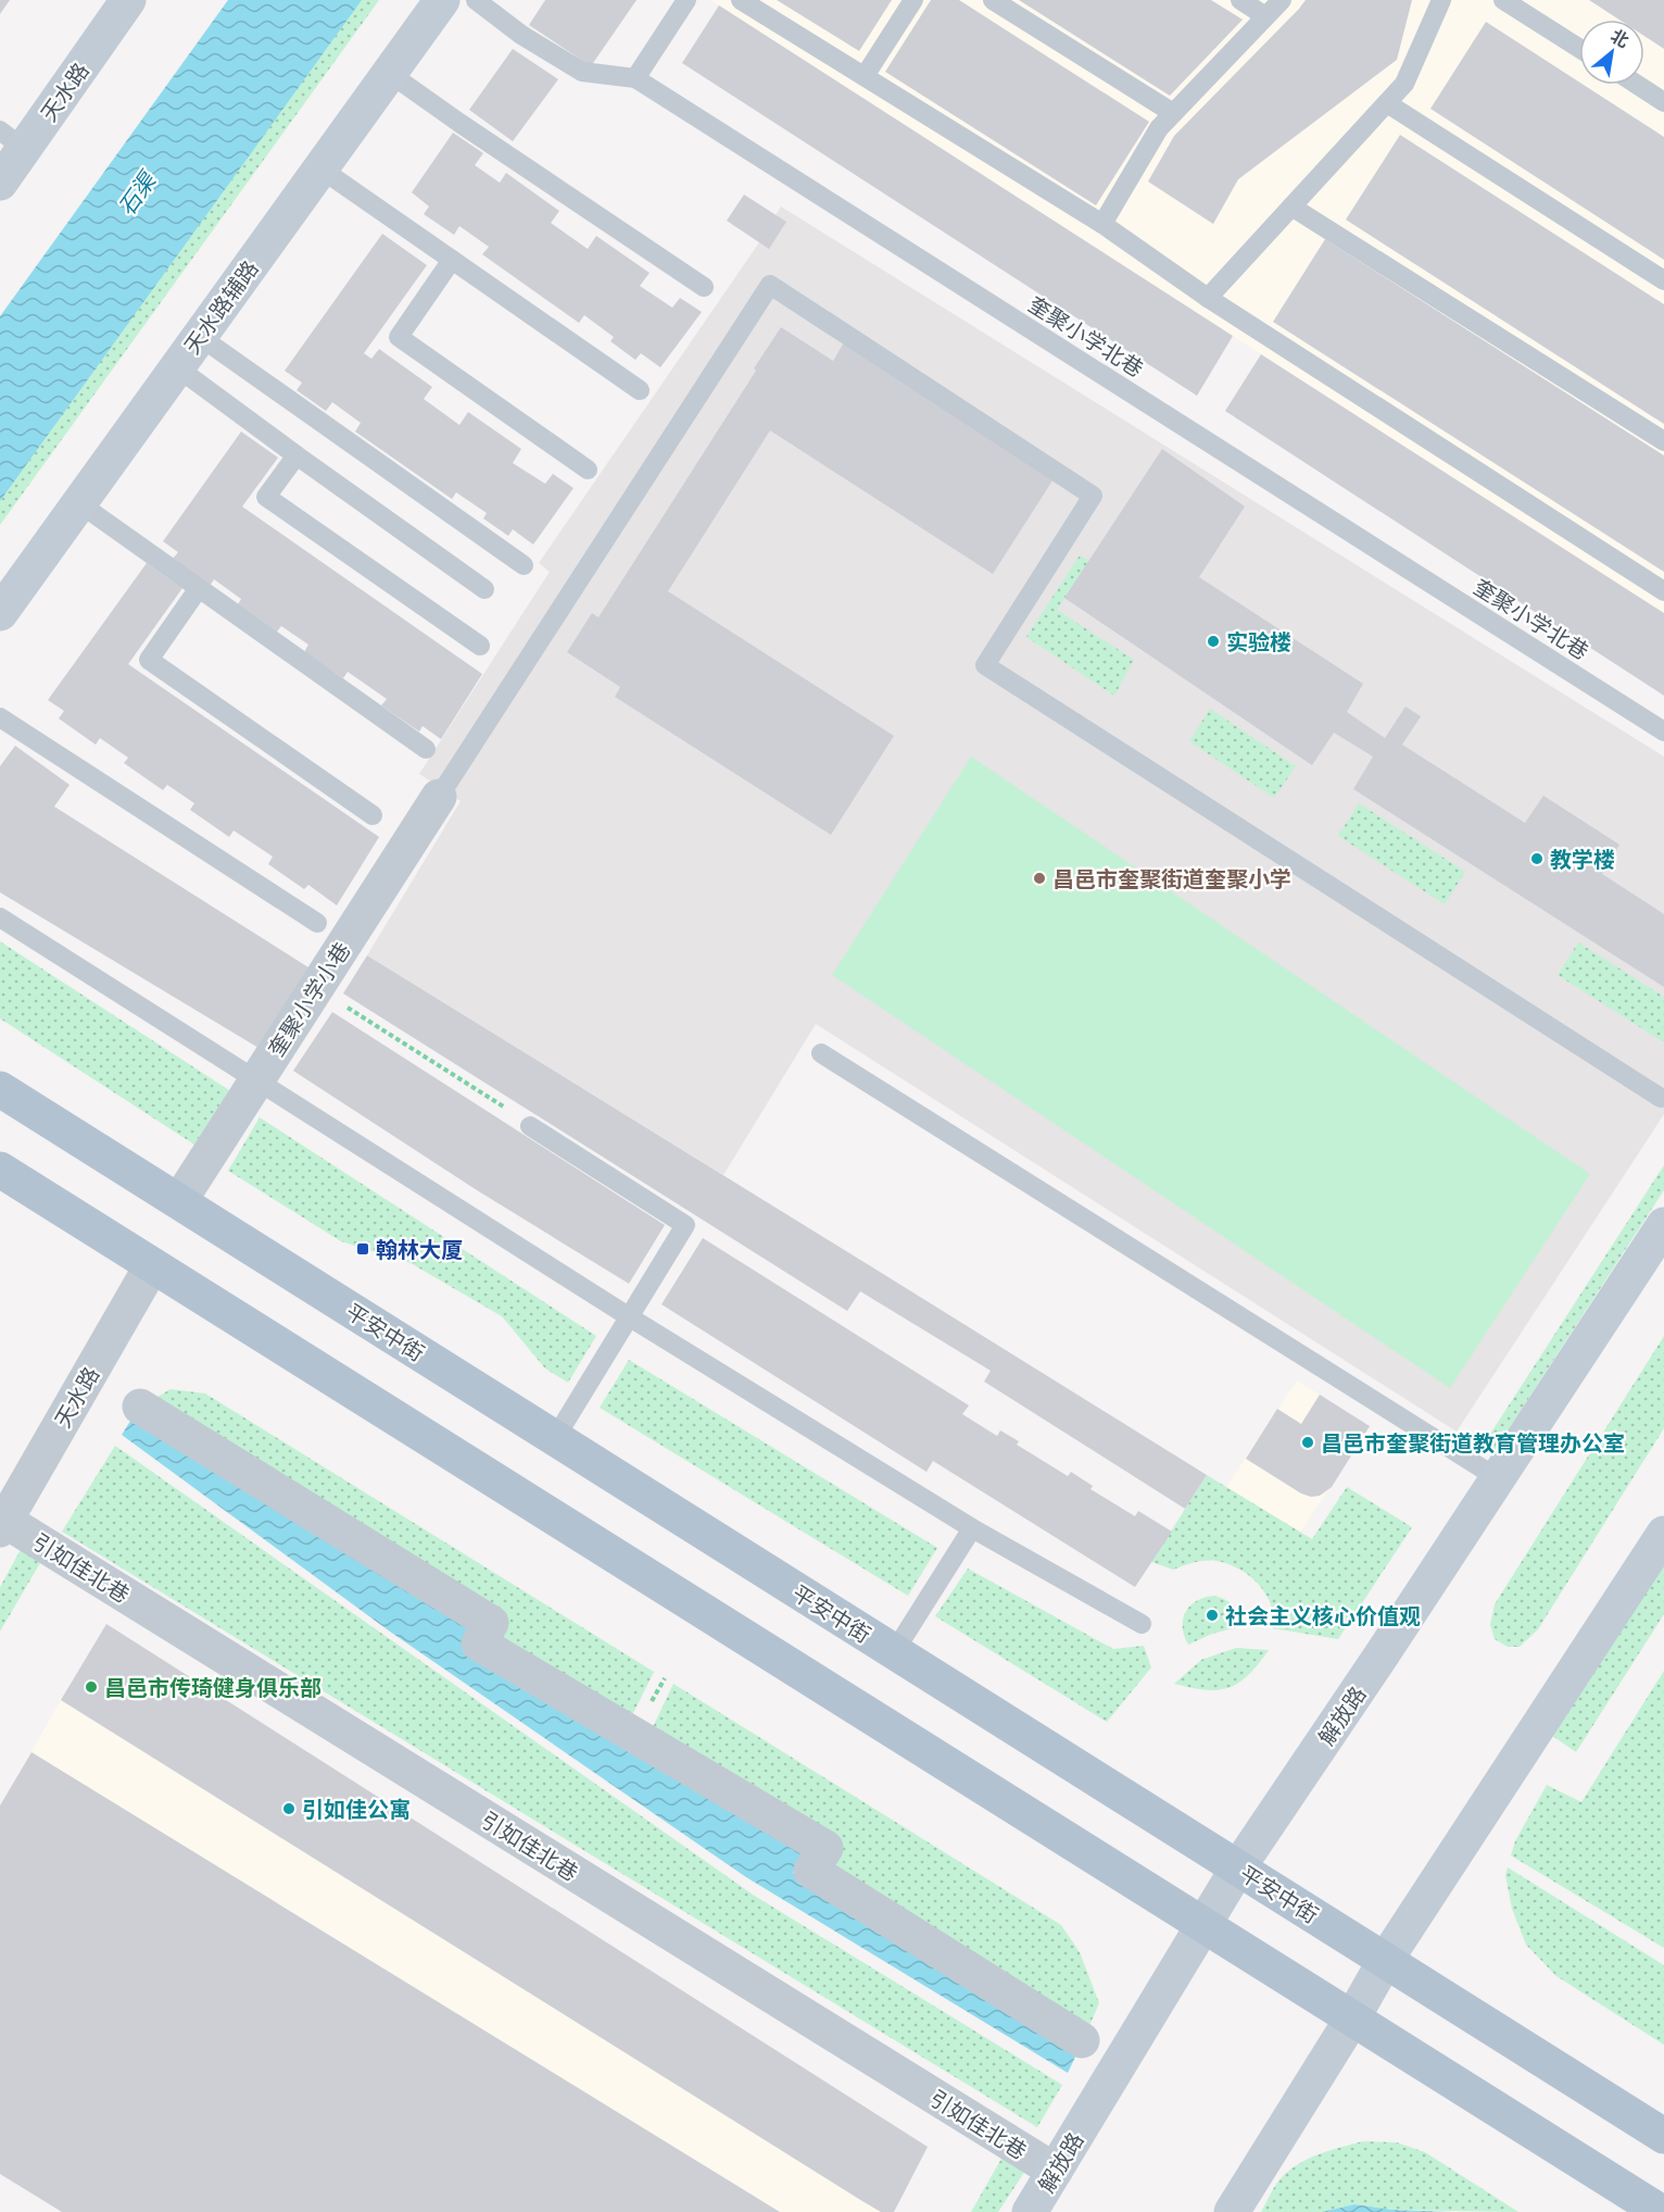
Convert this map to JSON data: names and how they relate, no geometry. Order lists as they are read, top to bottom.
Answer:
{
  "streets": {
    "main road": ["平安中街"],
    "street": [
      "天水路",
      "天水路辅路",
      "奎聚小学小巷",
      "引如佳北巷",
      "解放路"
    ],
    "lane": ["奎聚小学北巷"]
  },
  "crossings": [
    ["天水路", "引如佳北巷"],
    ["奎聚小学小巷", "平安中街"],
    ["平安中街", "解放路"],
    ["引如佳北巷", "解放路"]
  ],
  "water": ["石渠"],
  "places": {
    "other": [
      "实验楼",
      "教学楼",
      "昌邑市奎聚街道奎聚小学",
      "昌邑市奎聚街道教育管理办公室",
      "社会主义核心价值观",
      "昌邑市传琦健身俱乐部",
      "引如佳公寓"
    ],
    "transit": ["翰林大厦"]
  },
  "north": "top right"
}
